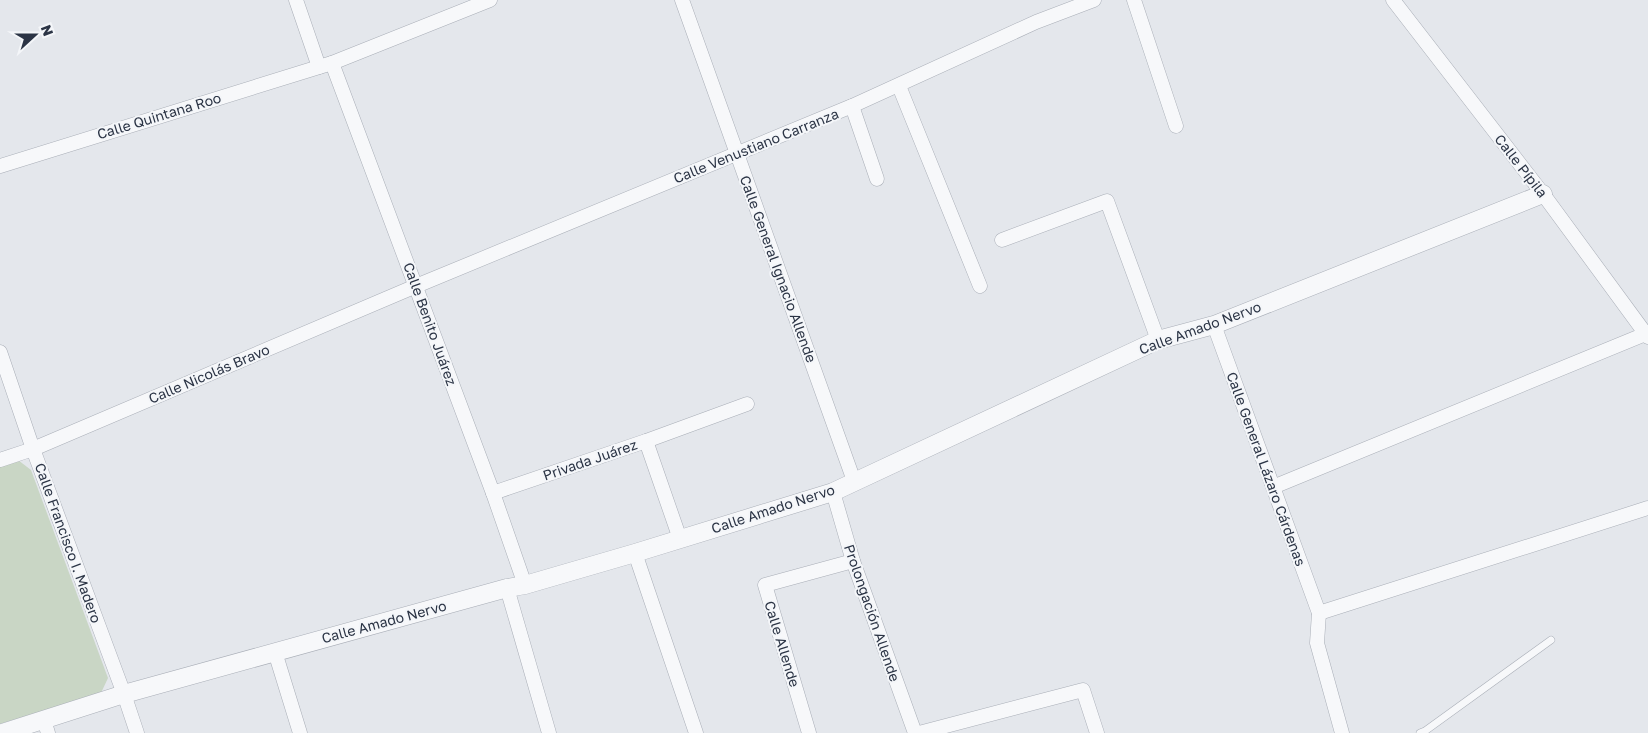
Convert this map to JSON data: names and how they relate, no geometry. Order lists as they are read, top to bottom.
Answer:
{
  "streets": {
    "street": [
      "Calle Quintana Roo",
      "Calle Venustiano Carranza",
      "Calle Pípila",
      "Calle General Ignacio Allende",
      "Calle Benito Juárez",
      "Calle Amado Nervo",
      "Calle Nicolás Bravo",
      "Privada Juárez",
      "Calle General Lázaro Cárdenas",
      "Calle Francisco I. Madero",
      "Prolongación Allende",
      "Calle Allende"
    ]
  },
  "crossings": [
    ["Calle Quintana Roo", "Calle Benito Juárez"],
    ["Calle Venustiano Carranza", "Calle General Ignacio Allende"],
    ["Calle Venustiano Carranza", "Calle Benito Juárez"],
    ["Calle Venustiano Carranza", "Calle Nicolás Bravo"],
    ["Calle Pípila", "Calle Amado Nervo"],
    ["Calle General Ignacio Allende", "Calle Amado Nervo"],
    ["Calle Benito Juárez", "Calle Amado Nervo"],
    ["Calle Benito Juárez", "Calle Nicolás Bravo"],
    ["Calle Benito Juárez", "Privada Juárez"],
    ["Calle Amado Nervo", "Privada Juárez"],
    ["Calle Amado Nervo", "Calle General Lázaro Cárdenas"],
    ["Calle Amado Nervo", "Calle Francisco I. Madero"],
    ["Calle Amado Nervo", "Prolongación Allende"],
    ["Calle Nicolás Bravo", "Calle Francisco I. Madero"],
    ["Prolongación Allende", "Calle Allende"]
  ],
  "north": "right"
}
